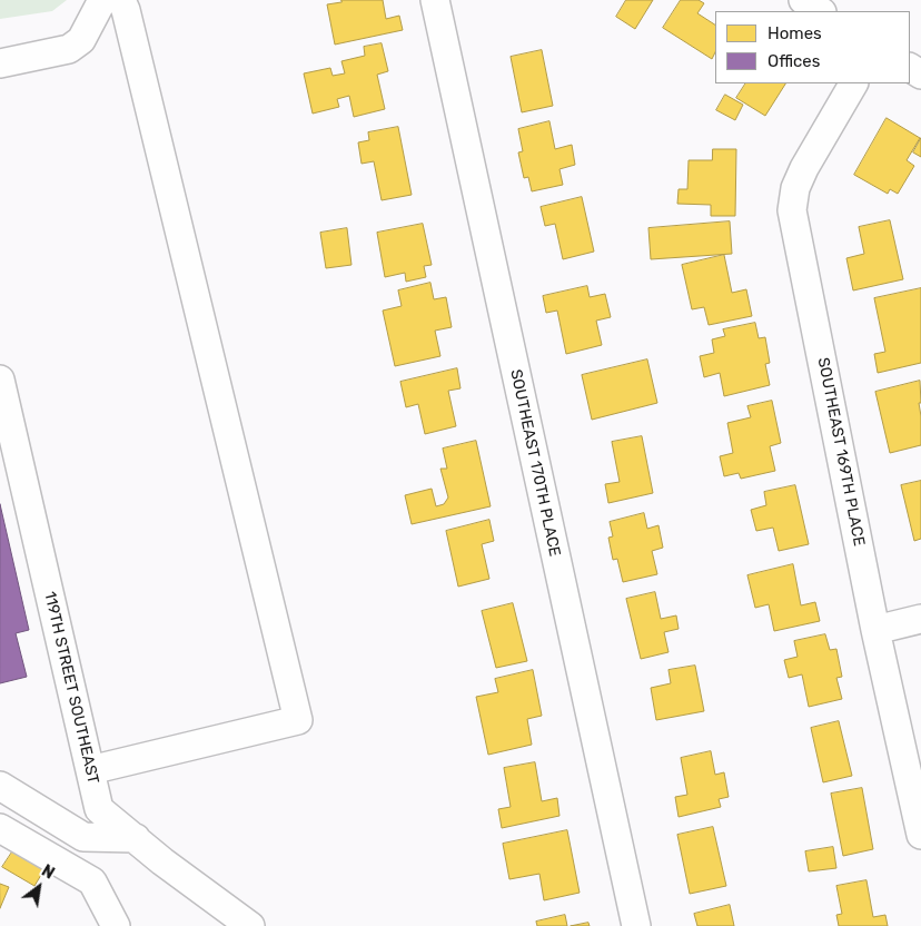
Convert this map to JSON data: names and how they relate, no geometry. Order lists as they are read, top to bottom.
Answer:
{
  "streets": {
    "street": ["SOUTHEAST 169TH PLACE", "SOUTHEAST 170TH PLACE", "119TH STREET SOUTHEAST"]
  },
  "legend": ["Homes", "Offices"],
  "north": "top right"
}
